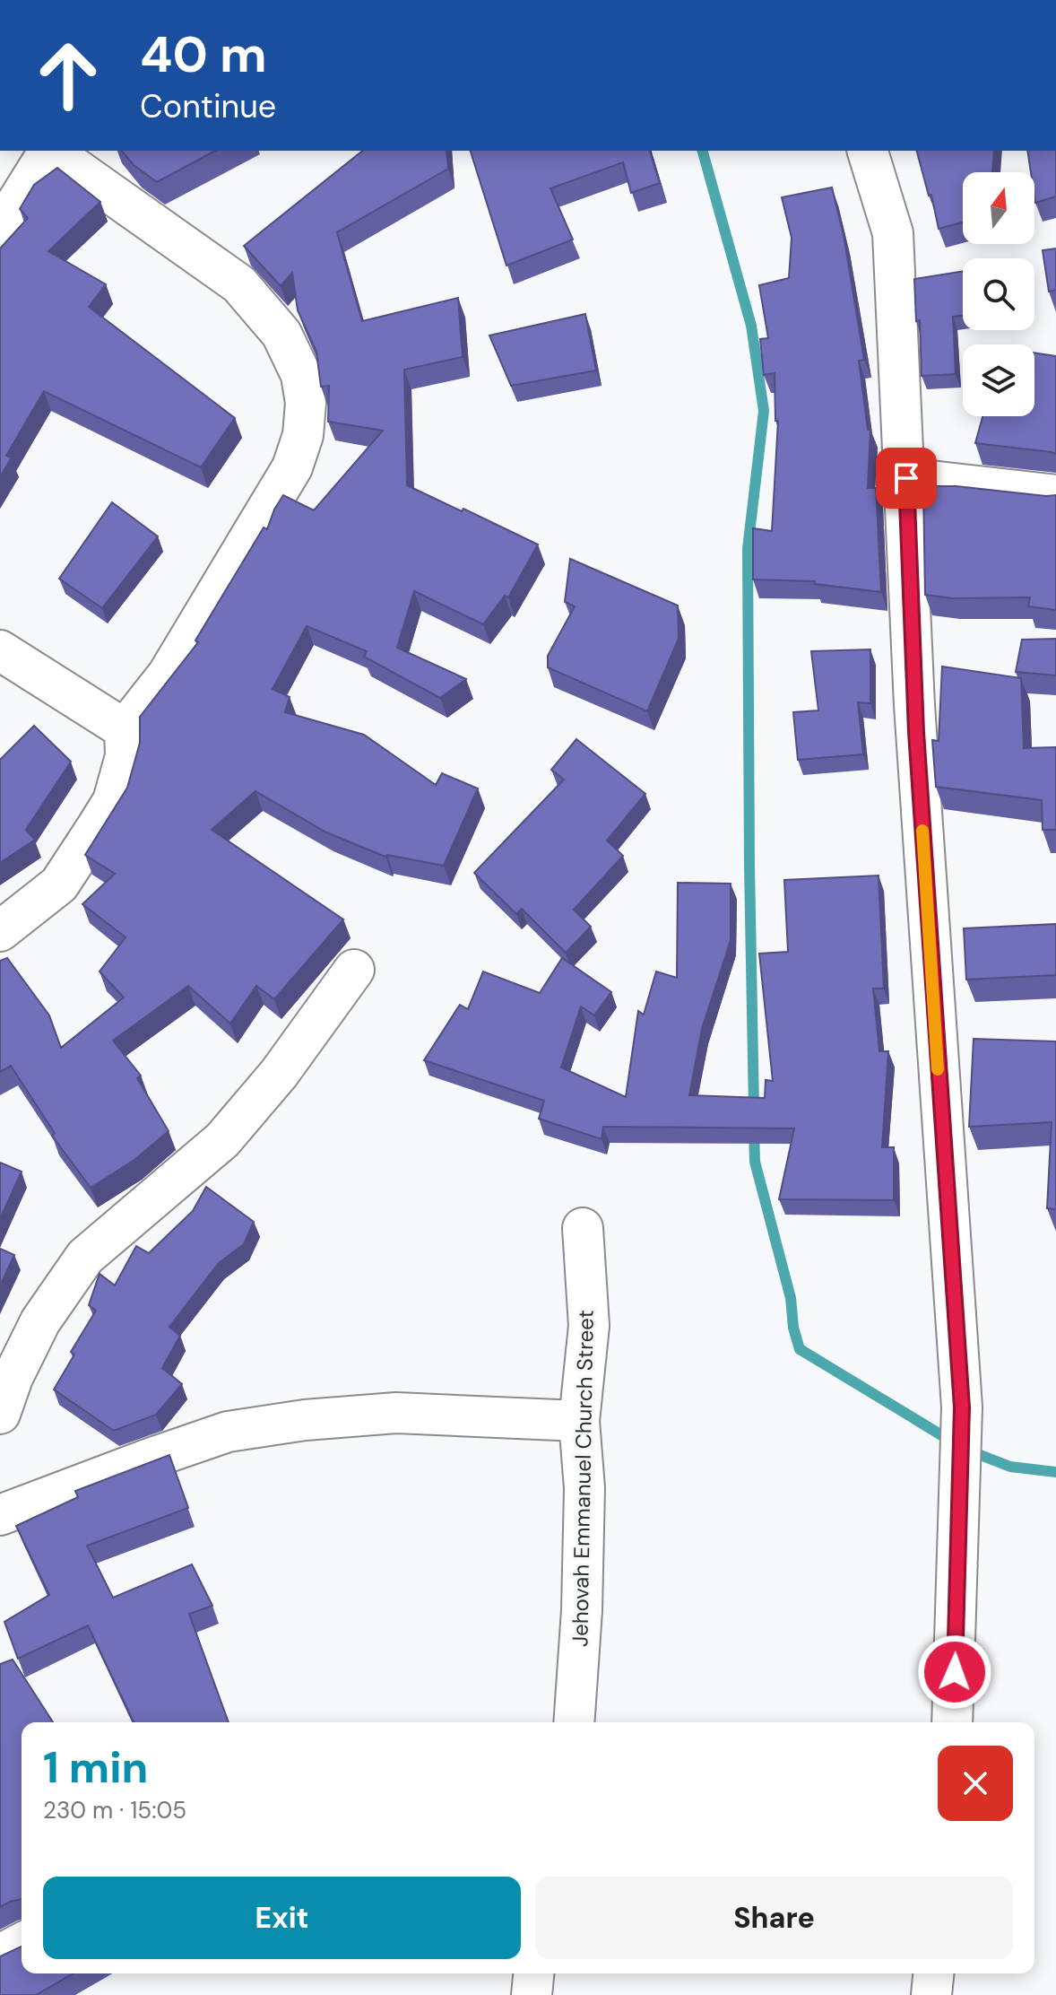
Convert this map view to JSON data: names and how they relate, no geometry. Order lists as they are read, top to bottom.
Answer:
{
  "streets": {
    "street": ["Jehovah Emmanuel Church Street"]
  },
  "north": "top",
  "page": {
    "turn": ["40 m", "Continue"],
    "heading": ["1 min", "230 m · 15:05"],
    "buttons": ["Exit", "Share"]
  }
}
